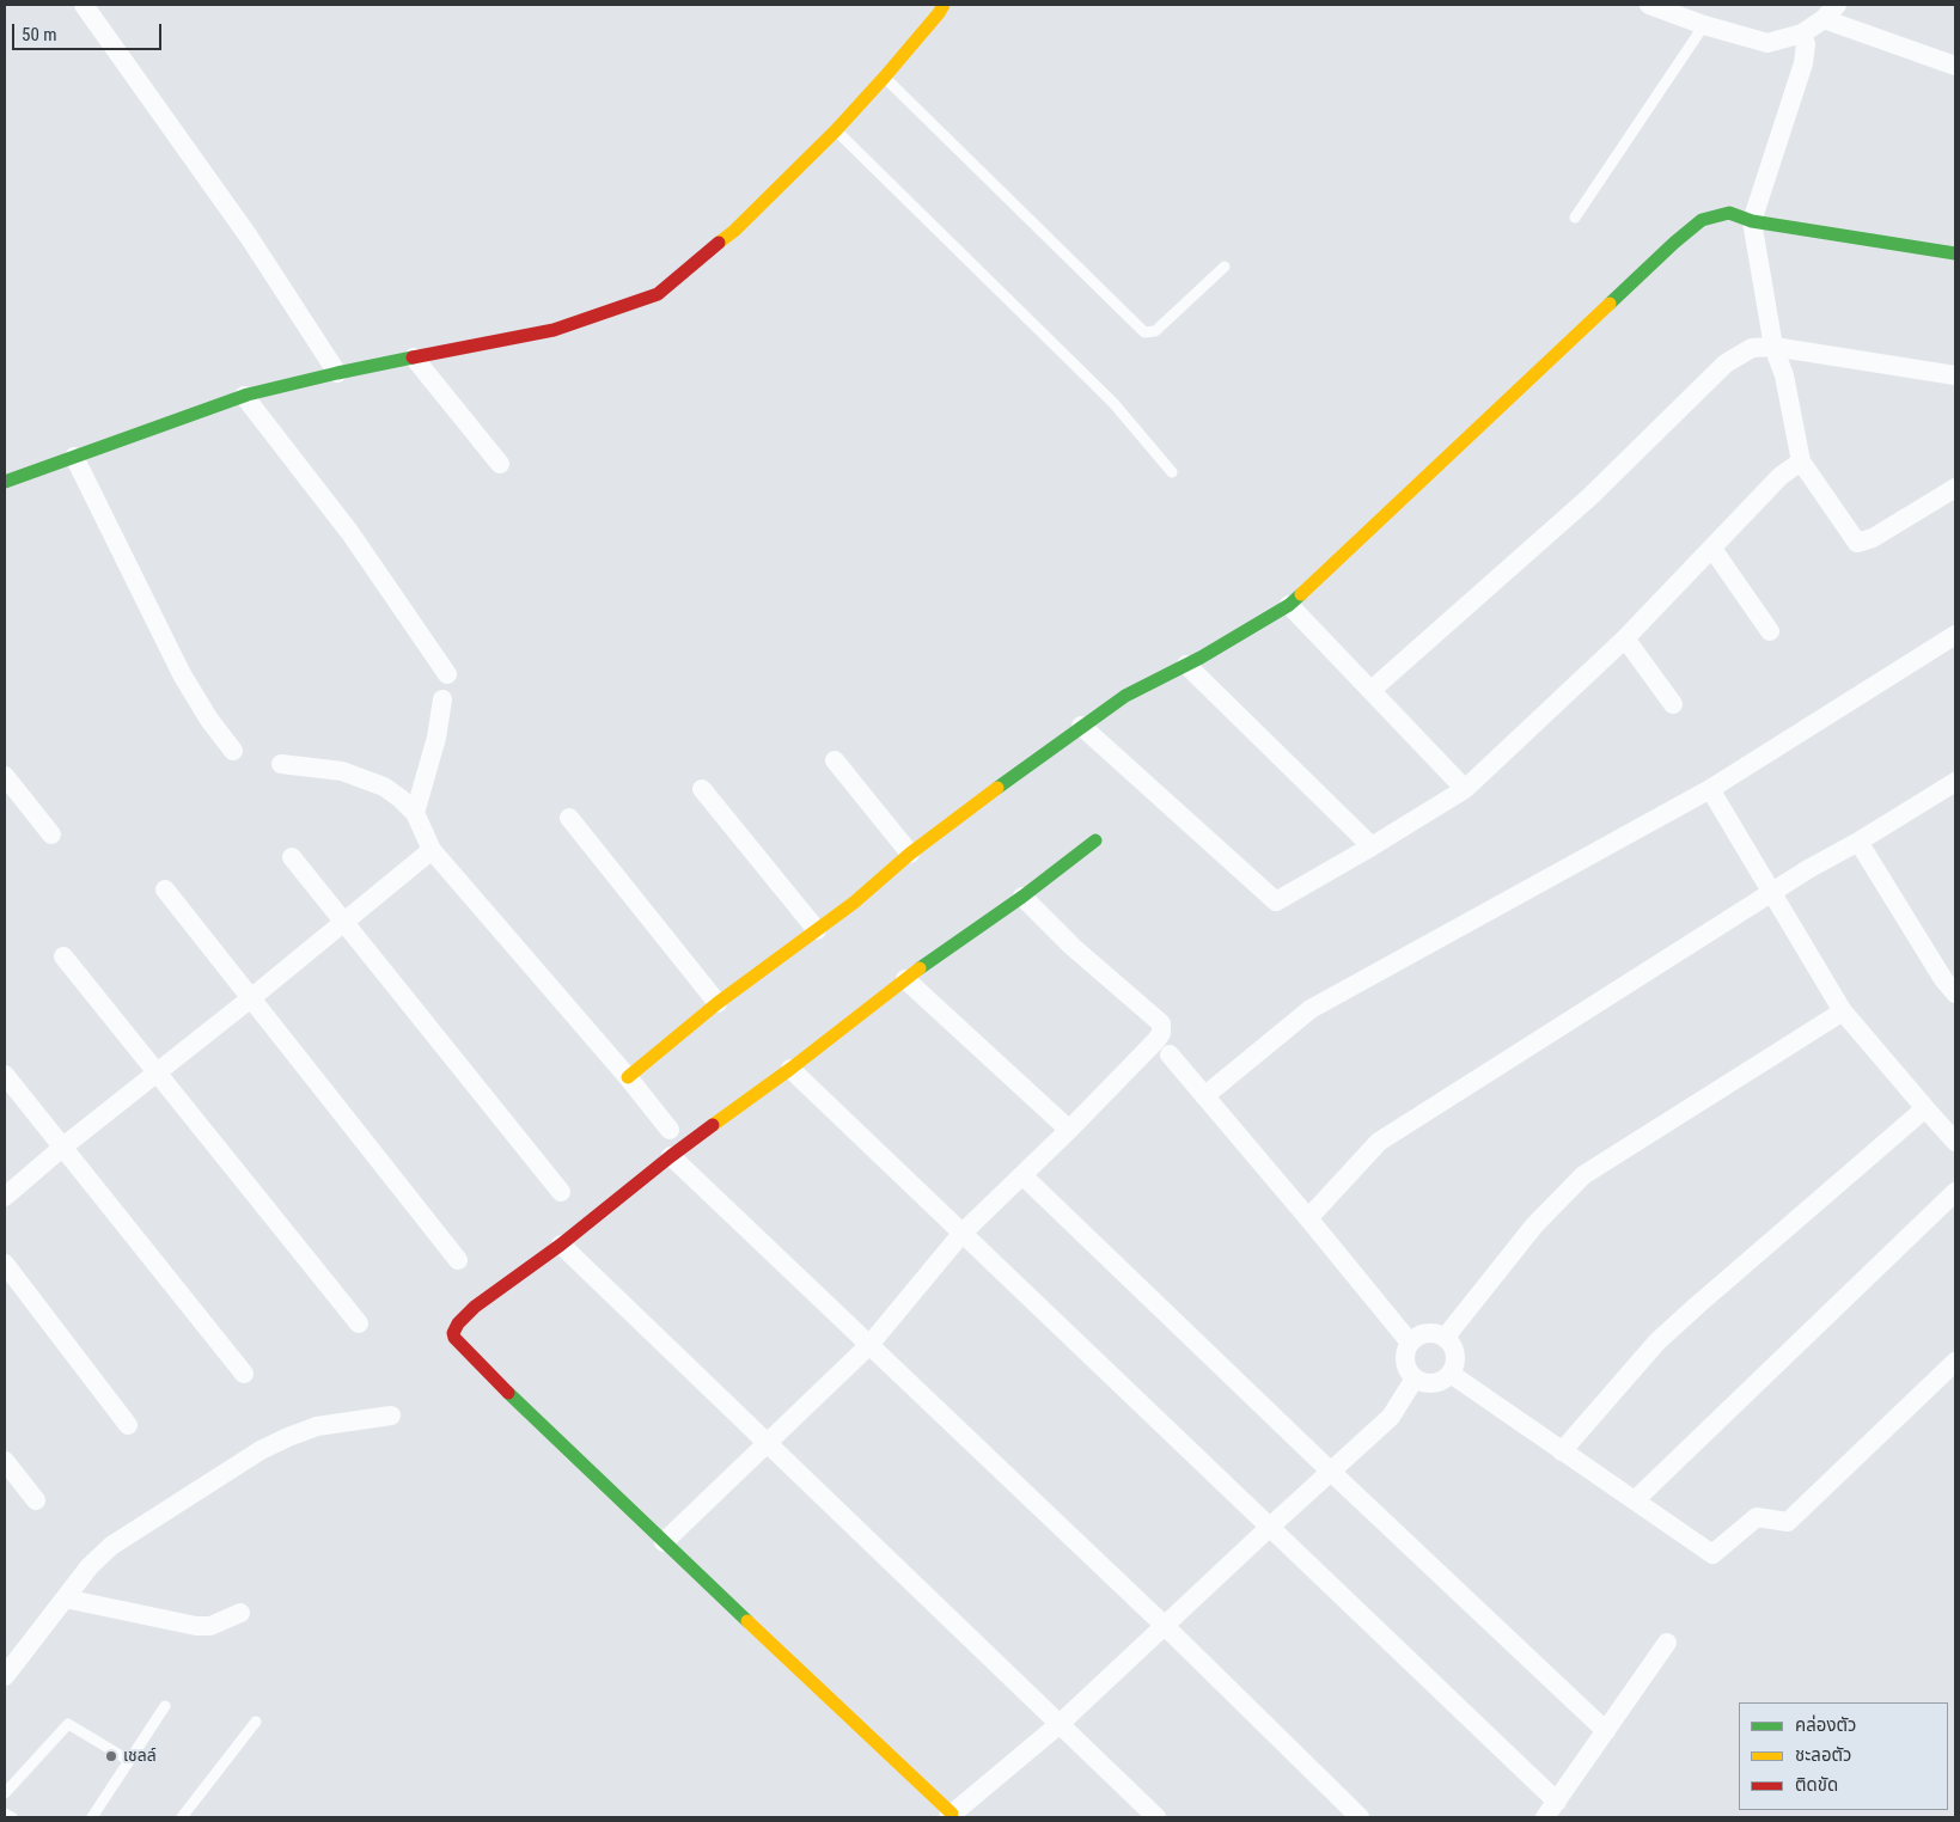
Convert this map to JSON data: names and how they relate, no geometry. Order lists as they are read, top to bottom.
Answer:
{
  "places": ["เชลล์"],
  "legend": ["คล่องตัว", "ชะลอตัว", "ติดขัด"],
  "scale_bar": "50 m"
}
